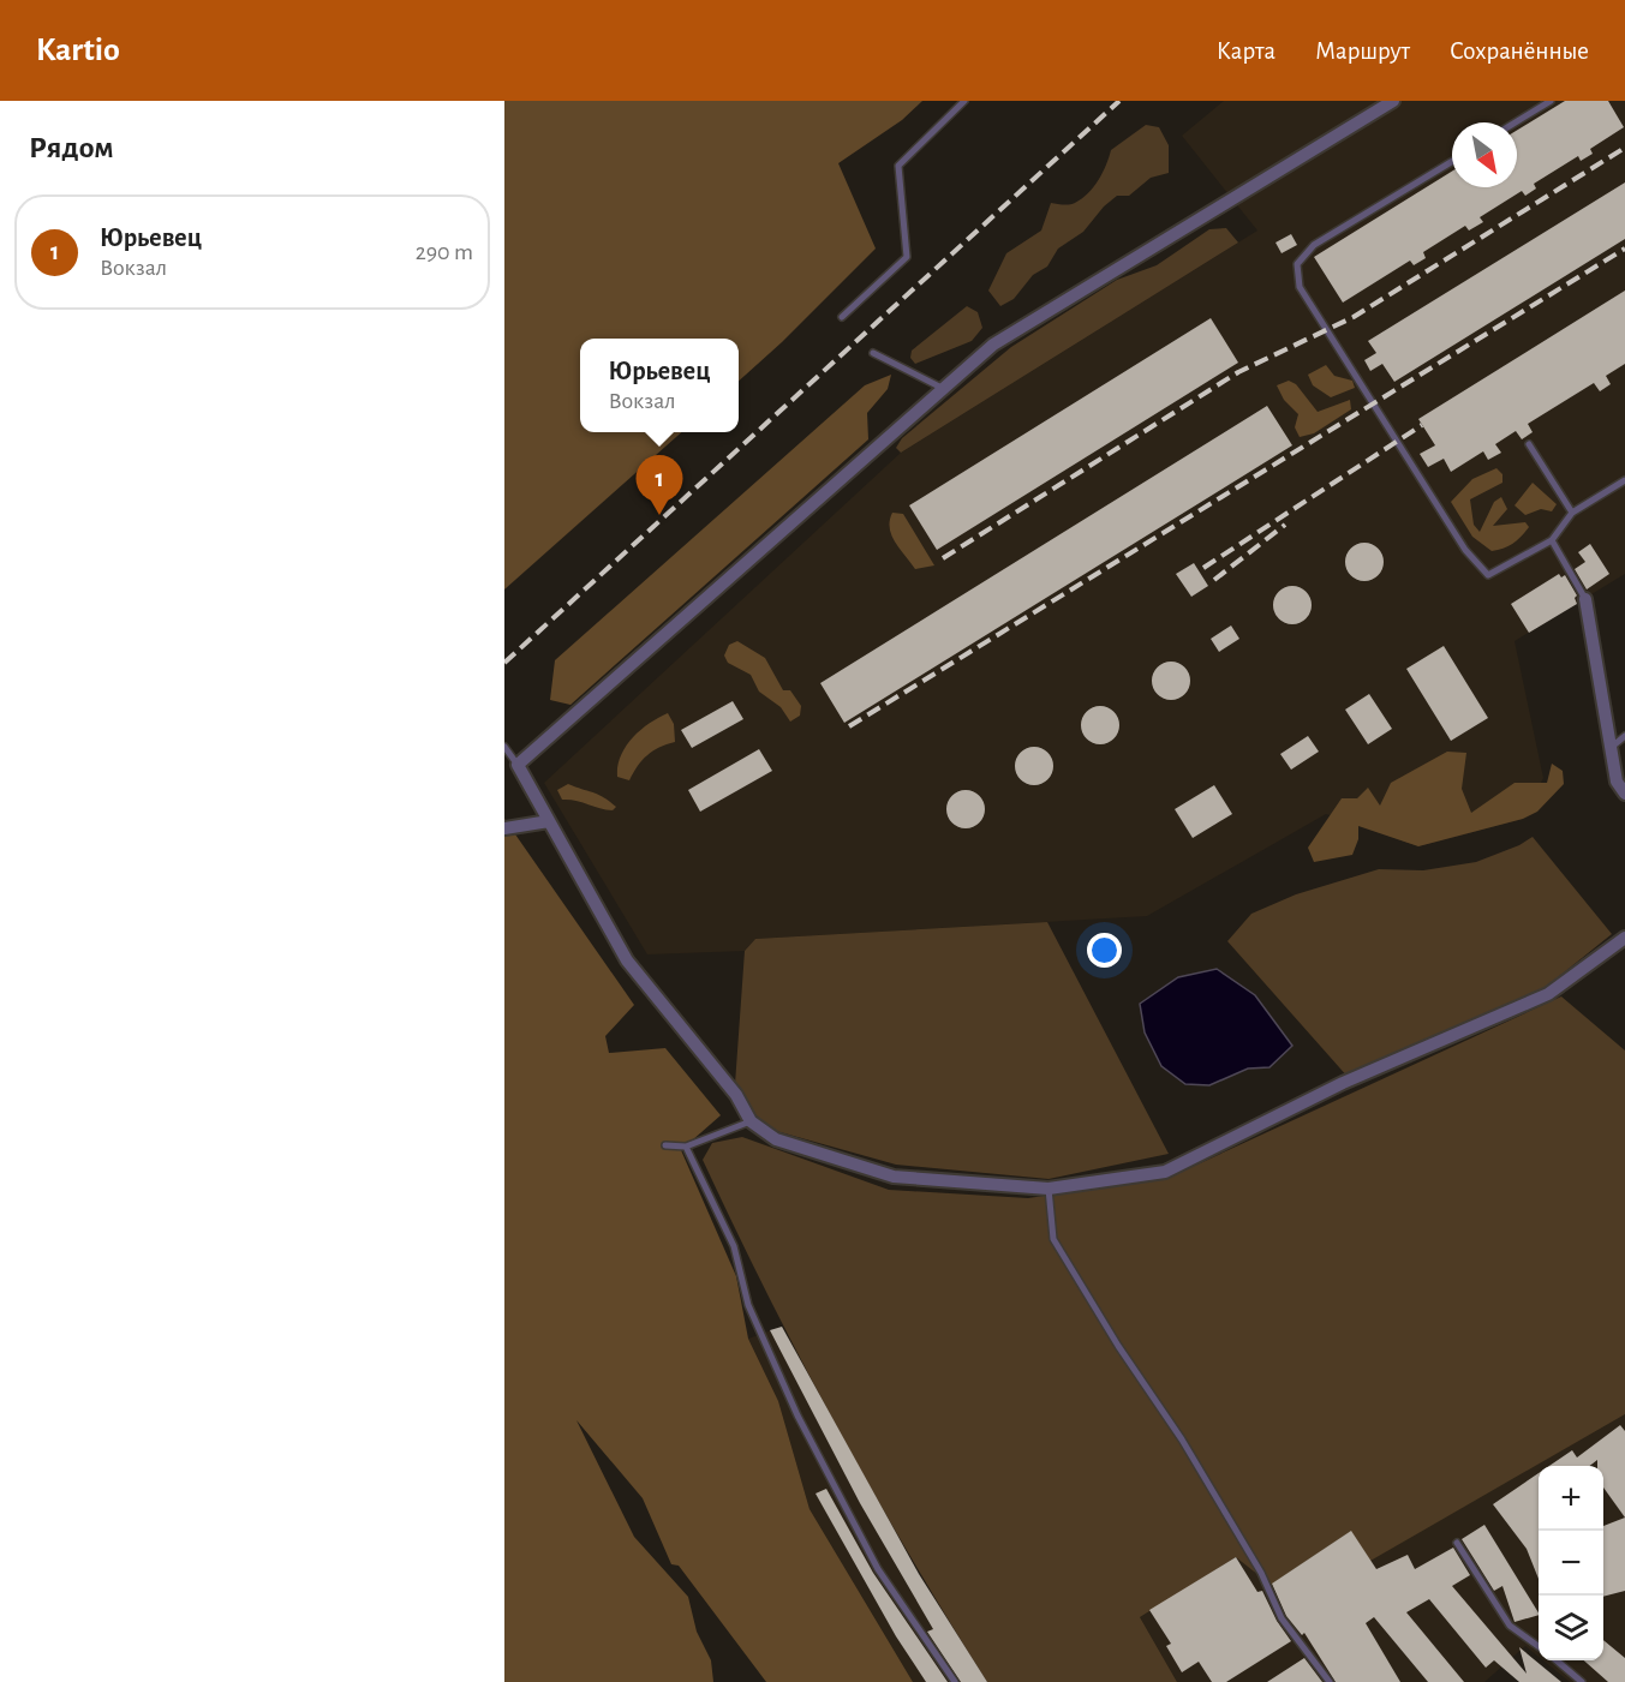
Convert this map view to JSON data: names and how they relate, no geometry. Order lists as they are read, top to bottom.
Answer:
{
  "north": "bottom right",
  "page": {
    "header": "Kartio",
    "nav": ["Карта", "Маршрут", "Сохранённые"],
    "heading": "Рядом",
    "list": [
      {
        "mark": "1",
        "name": "Юрьевец",
        "note": "Вокзал",
        "value": "290 m"
      }
    ],
    "popup": ["Юрьевец", "Вокзал"],
    "pins": "1",
    "map_buttons": ["+", "−"]
  }
}
